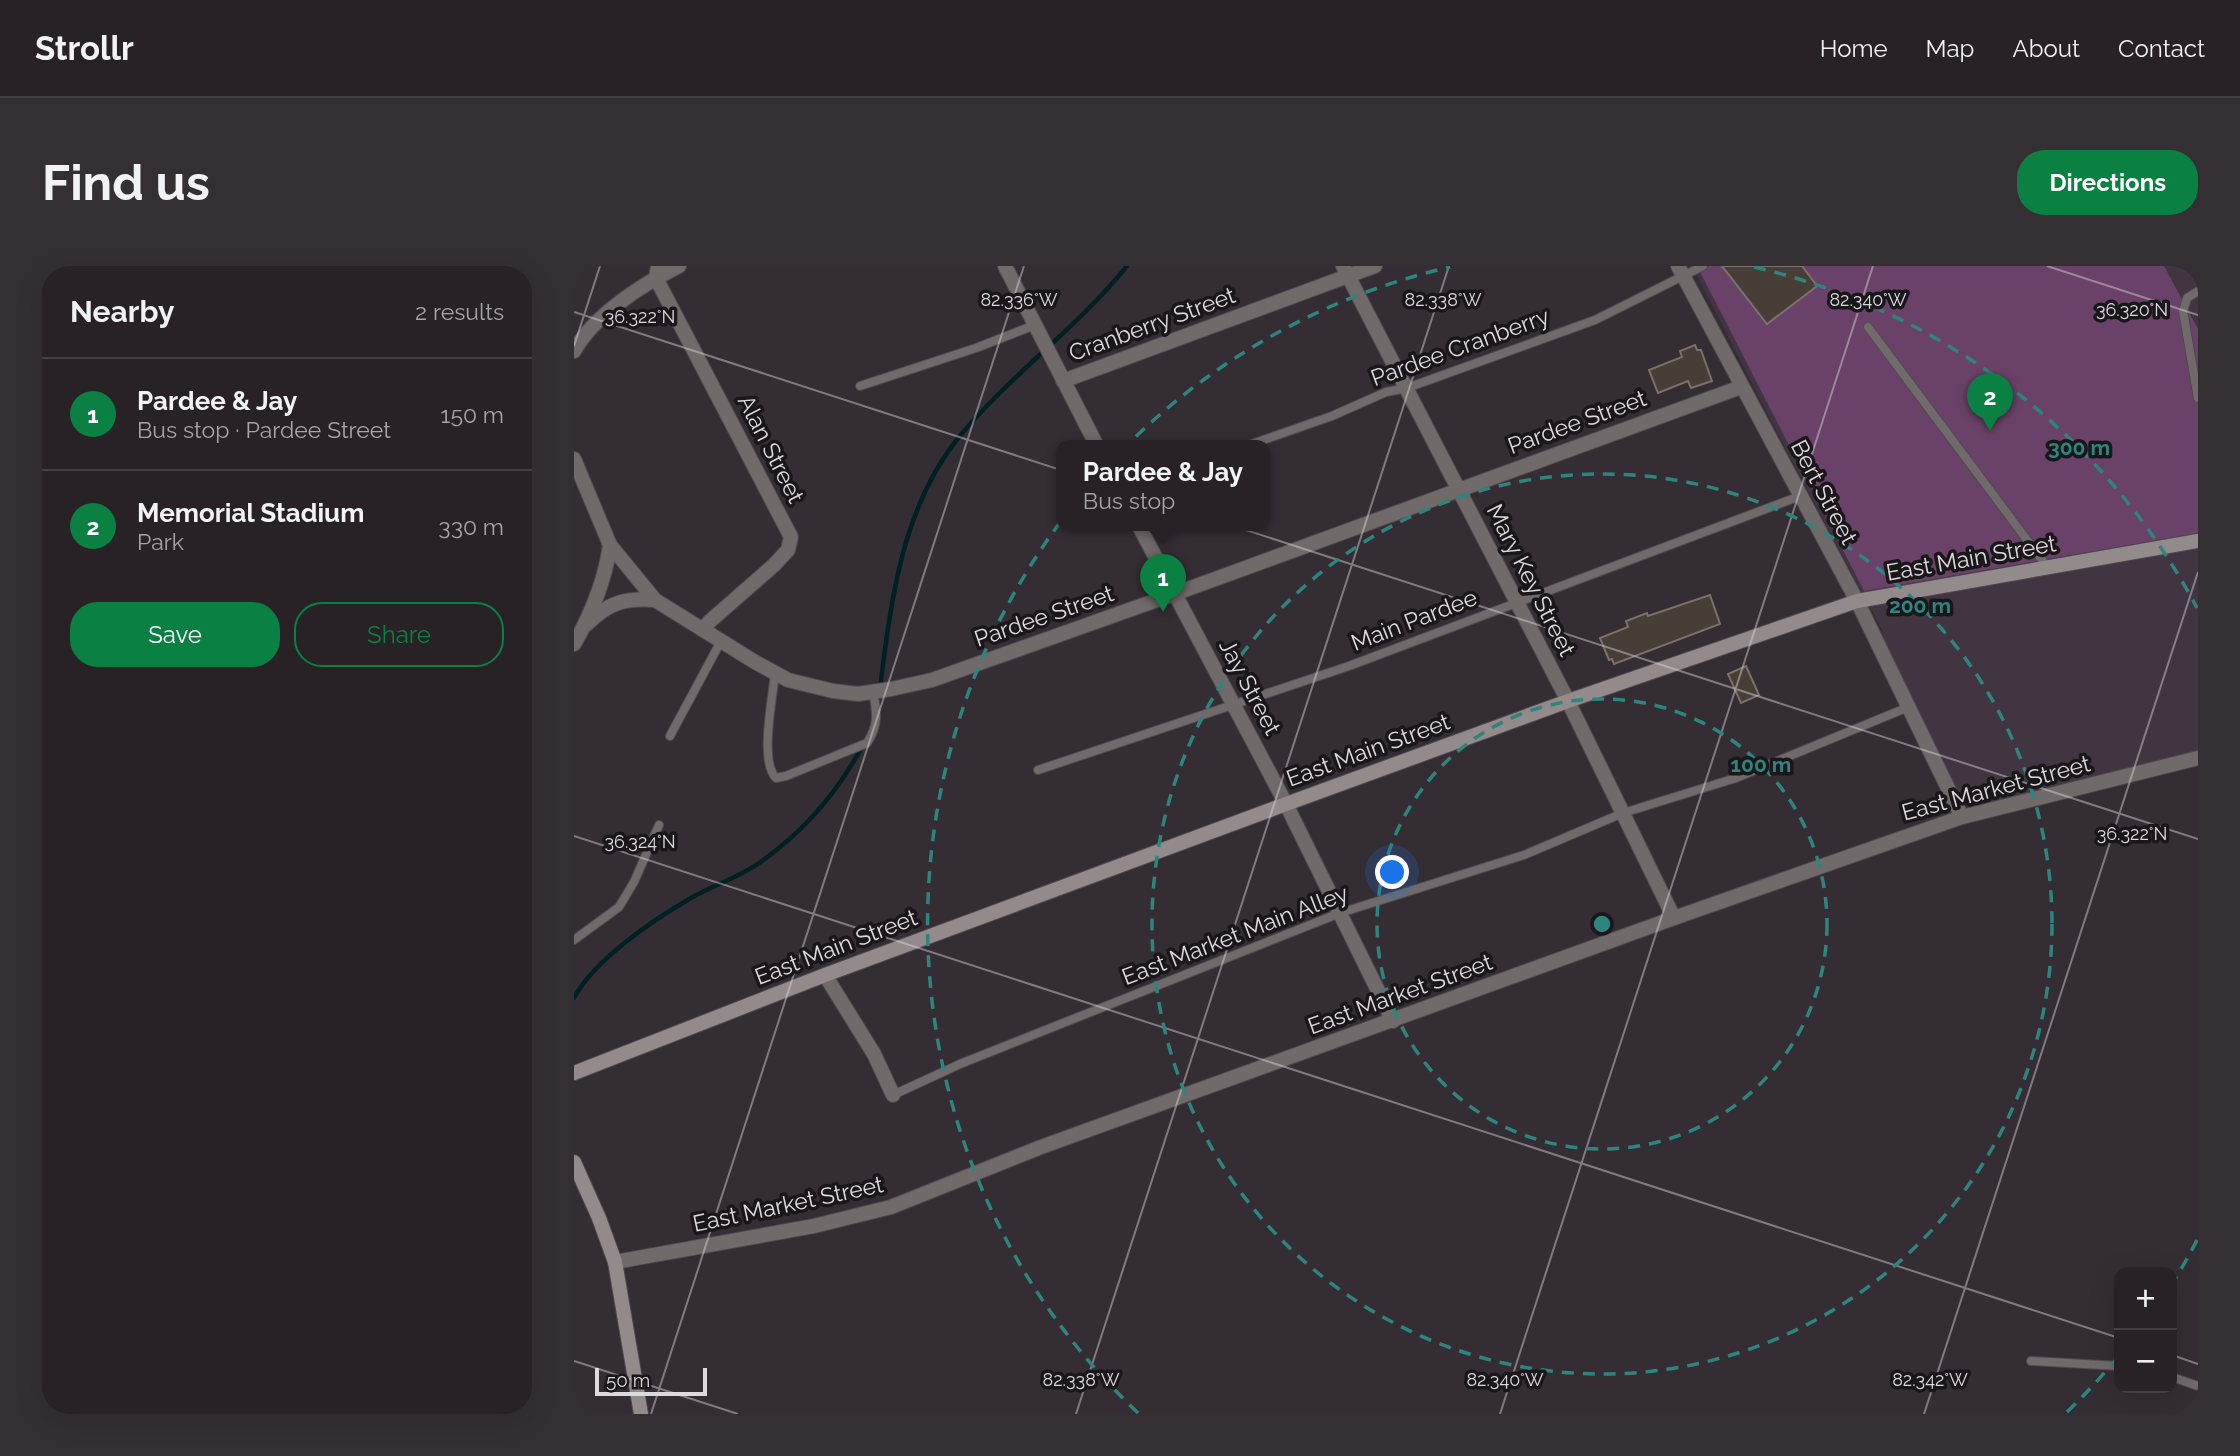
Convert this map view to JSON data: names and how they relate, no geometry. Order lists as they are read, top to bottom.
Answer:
{
  "streets": {
    "main road": ["East Main Street"],
    "street": [
      "Cranberry Street",
      "Pardee Street",
      "Alan Street",
      "Bert Street",
      "Mary Key Street",
      "Jay Street",
      "East Market Street"
    ],
    "lane": ["Pardee Cranberry", "Main Pardee", "East Market Main Alley"]
  },
  "crossings": [
    ["Cranberry Street", "Mary Key Street"],
    ["Pardee Cranberry", "Bert Street"],
    ["Pardee Cranberry", "Mary Key Street"],
    ["Pardee Street", "Alan Street"],
    ["Pardee Street", "Bert Street"],
    ["Pardee Street", "Mary Key Street"],
    ["Pardee Street", "Jay Street"],
    ["Bert Street", "East Main Street"],
    ["Bert Street", "Main Pardee"],
    ["Bert Street", "East Market Street"],
    ["Bert Street", "East Market Main Alley"],
    ["East Main Street", "Mary Key Street"],
    ["East Main Street", "Jay Street"],
    ["Mary Key Street", "Main Pardee"],
    ["Mary Key Street", "East Market Street"],
    ["Mary Key Street", "East Market Main Alley"],
    ["Main Pardee", "Jay Street"],
    ["Jay Street", "East Market Street"],
    ["Jay Street", "East Market Main Alley"]
  ],
  "scale_bar": "50 m",
  "page": {
    "header": "Strollr",
    "nav": [
      "Home",
      "Map",
      "About",
      "Contact"
    ],
    "buttons": [
      "Directions",
      ["Save", "Share"]
    ],
    "title": "Find us",
    "heading": ["Nearby", "2 results"],
    "list": [
      {
        "mark": "1",
        "name": "Pardee & Jay",
        "note": "Bus stop · Pardee Street",
        "value": "150 m"
      },
      {
        "mark": "2",
        "name": "Memorial Stadium",
        "note": "Park",
        "value": "330 m"
      }
    ],
    "pins": ["2", "1"],
    "popup": ["Pardee & Jay", "Bus stop"],
    "map_buttons": ["+", "−"],
    "scale": "50 m"
  },
  "coordinates": [
    "82.336°W",
    "82.338°W",
    "82.340°W",
    "36.320°N",
    "36.322°N",
    "36.324°N",
    "82.342°W"
  ],
  "rings": ["300 m", "200 m", "100 m"]
}
